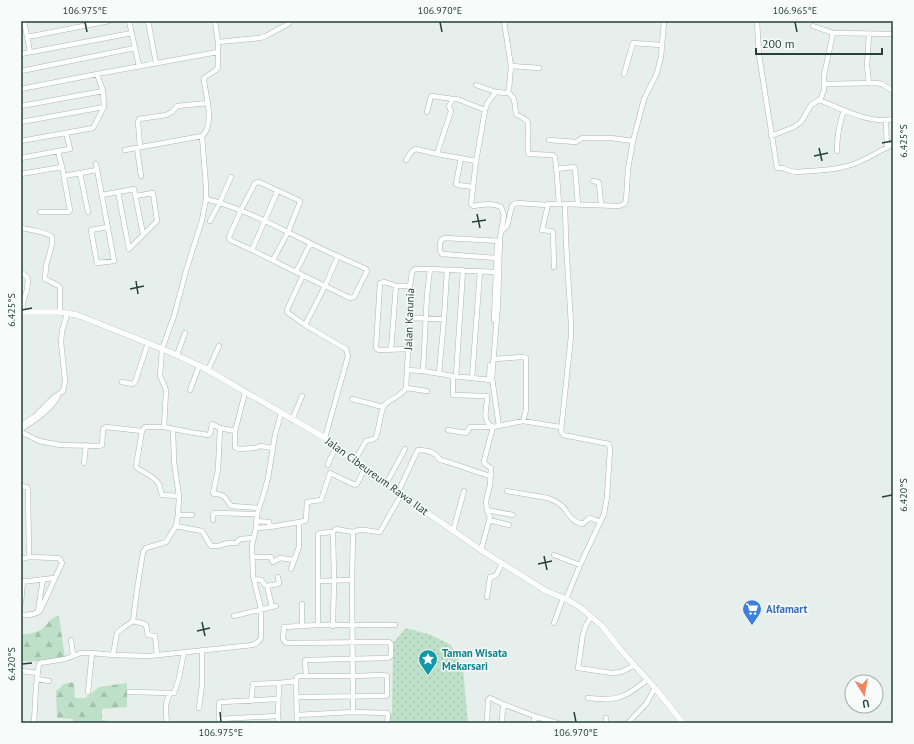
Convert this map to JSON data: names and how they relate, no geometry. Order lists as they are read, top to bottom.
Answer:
{
  "streets": {
    "street": ["Jalan Karunia", "Jalan Cibeureum Rawa Ilat"]
  },
  "places": {
    "supermarket": ["Alfamart"],
    "place": ["Taman Wisata Mekarsari"]
  },
  "scale_bar": "200 m",
  "north": "bottom",
  "coordinates": [
    "106.975°E",
    "106.970°E",
    "106.965°E",
    "6.425°S",
    "6.420°S"
  ]
}
